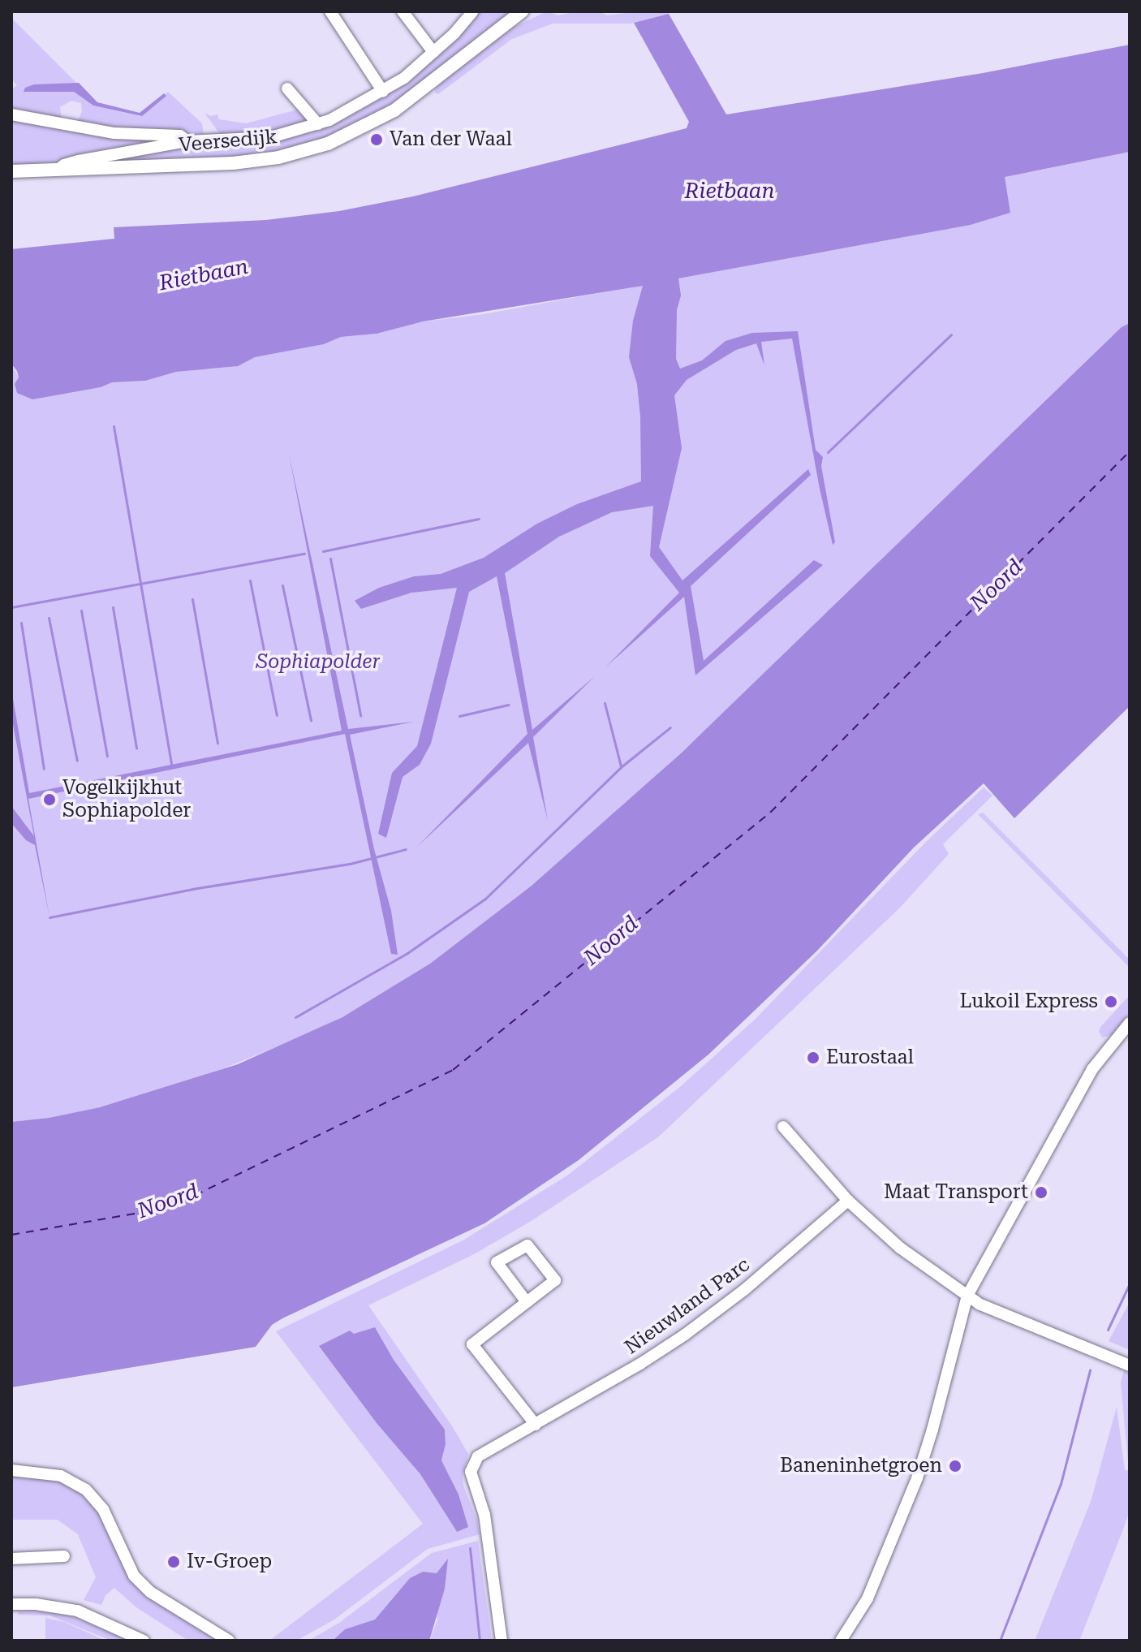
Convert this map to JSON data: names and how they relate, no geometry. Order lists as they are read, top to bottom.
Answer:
{
  "streets": {
    "main road": ["Veersedijk"],
    "street": ["Nieuwland Parc"]
  },
  "water": ["Rietbaan", "Noord"],
  "parks": ["Sophiapolder"],
  "places": [
    "Van der Waal",
    "Vogelkijkhut Sophiapolder",
    "Lukoil Express",
    "Eurostaal",
    "Maat Transport",
    "Baneninhetgroen",
    "Iv-Groep"
  ]
}
